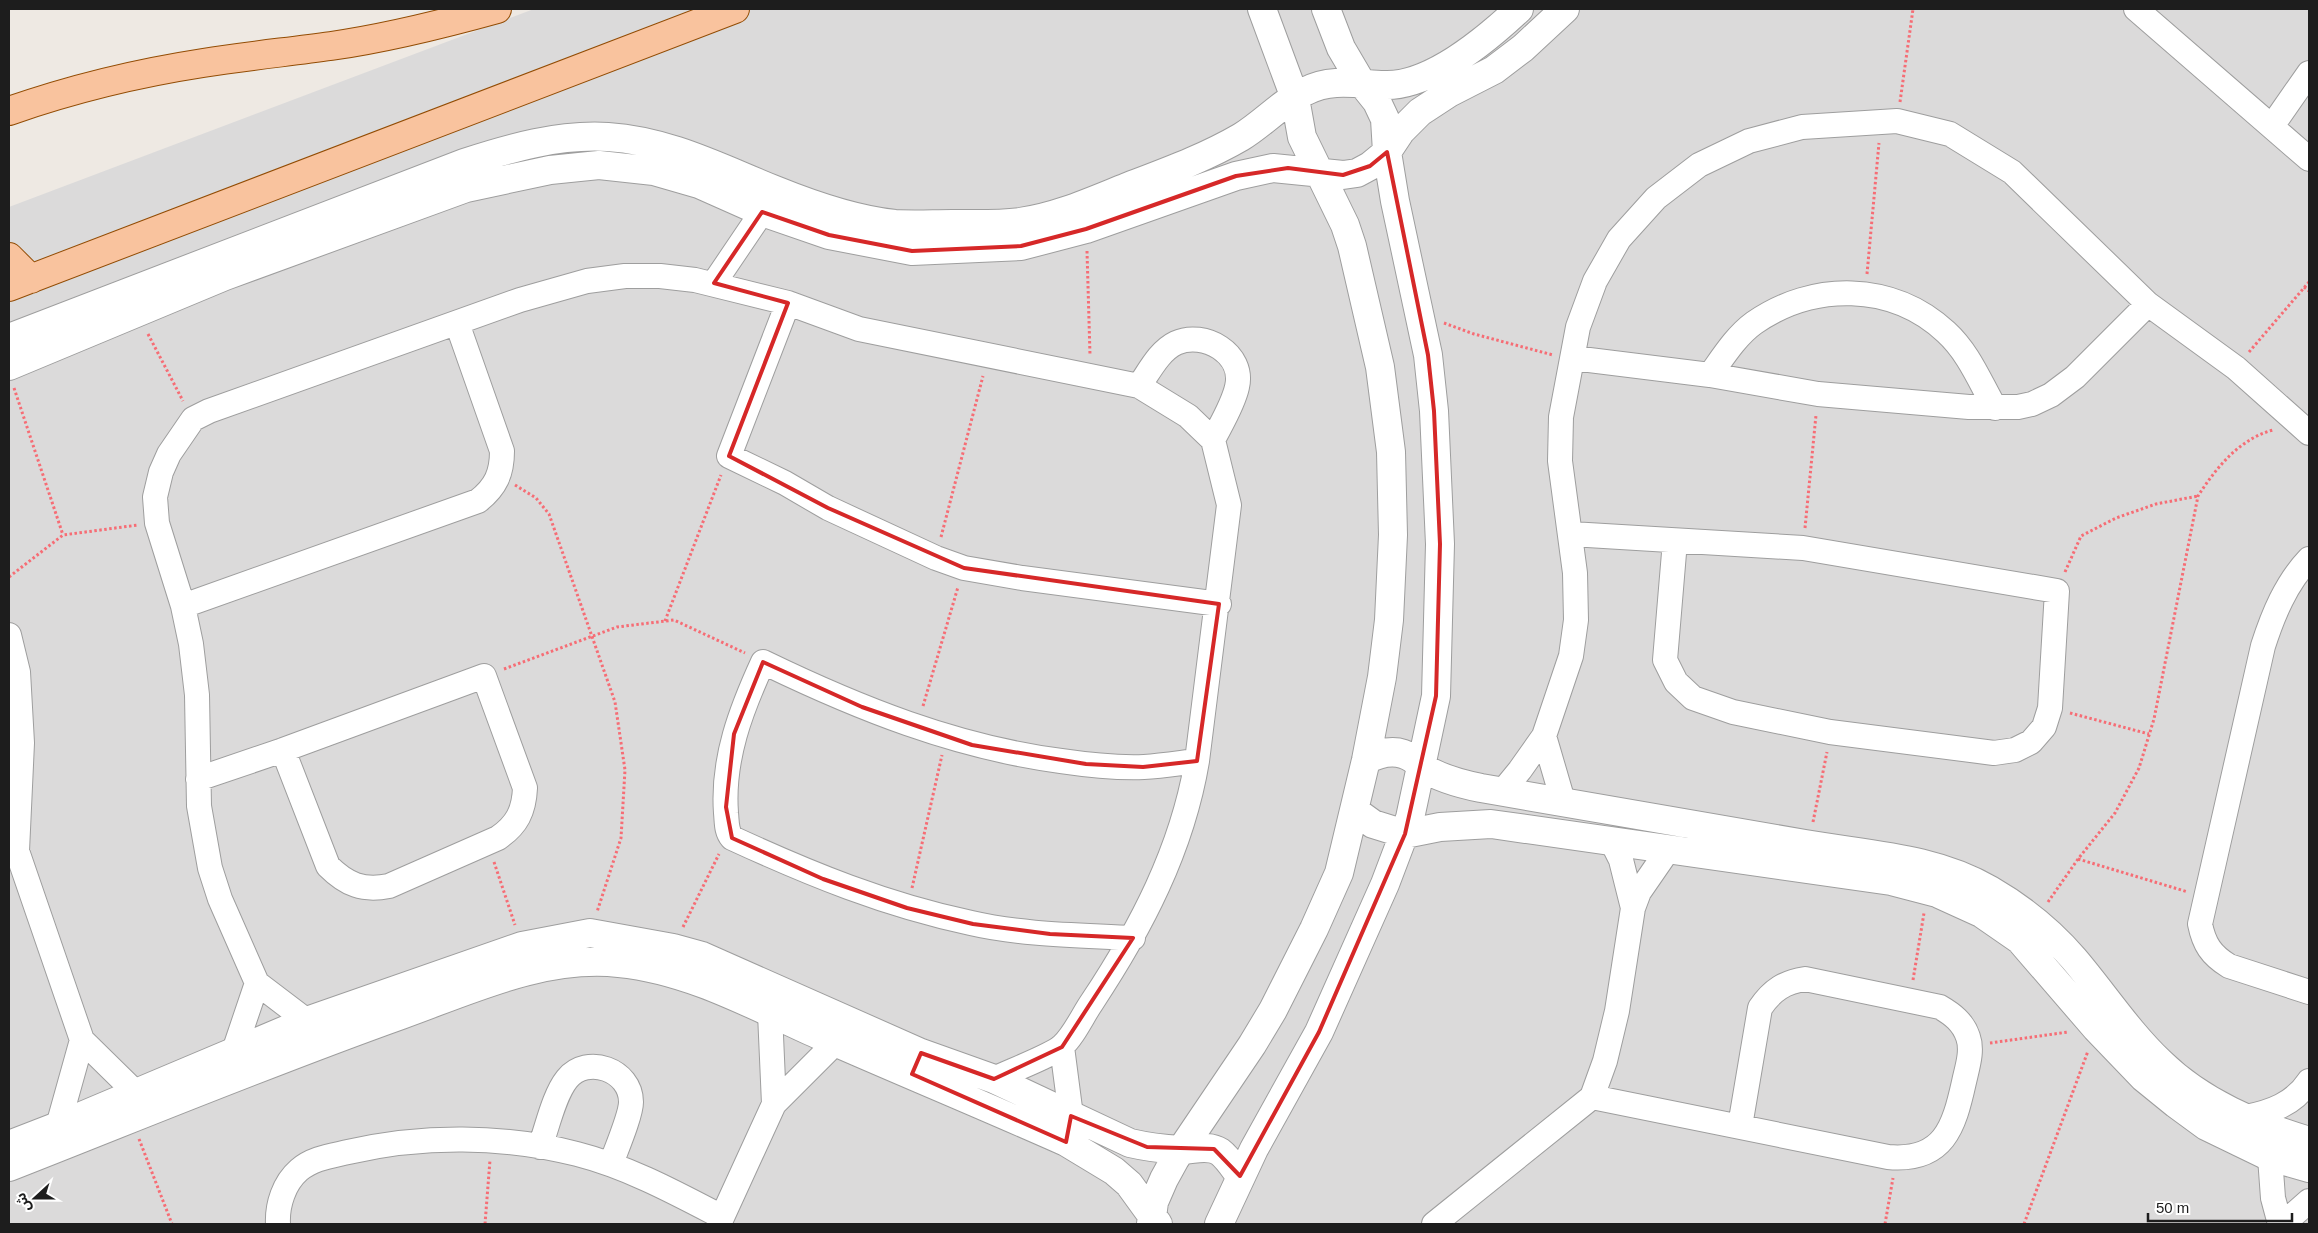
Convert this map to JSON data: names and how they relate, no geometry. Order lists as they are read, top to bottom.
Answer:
{
  "scale_bar": "50 m",
  "north": "left"
}
